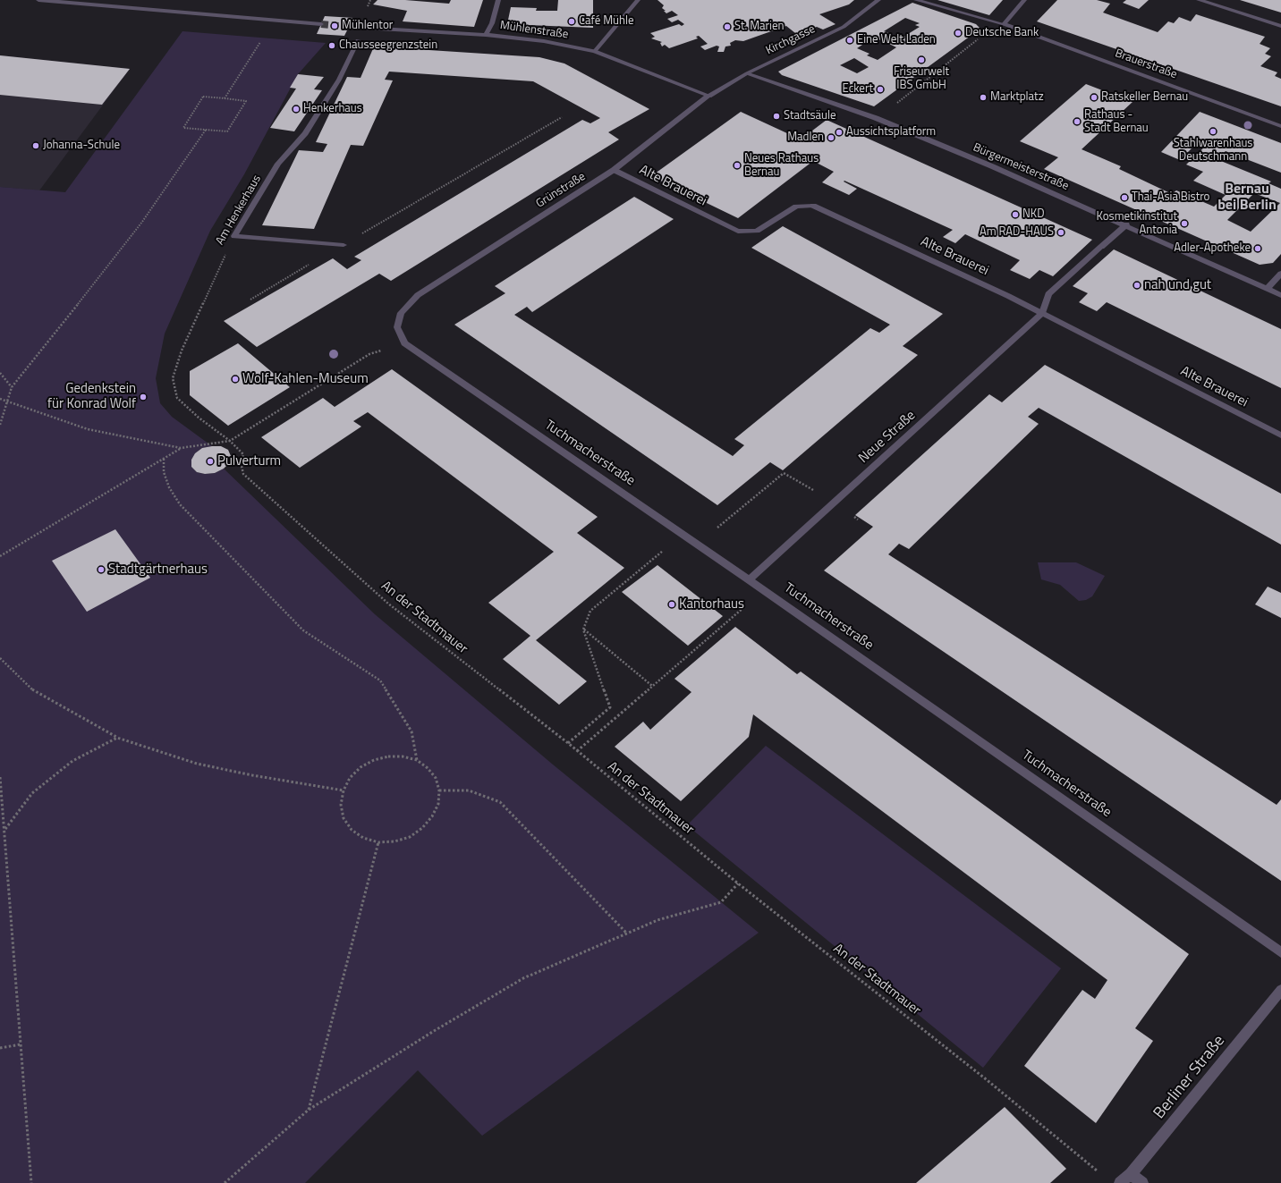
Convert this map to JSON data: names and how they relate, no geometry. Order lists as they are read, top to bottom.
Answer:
{
  "streets": {
    "street": [
      "Mühlenstraße",
      "Kirchgasse",
      "Brauerstraße",
      "Bürgermeisterstraße",
      "Alte Brauerei",
      "Grünstraße",
      "Am Henkerhaus",
      "Neue Straße",
      "Tuchmacherstraße",
      "Berliner Straße"
    ],
    "path": ["An der Stadtmauer"]
  },
  "crossings": [
    ["Mühlenstraße", "Kirchgasse"],
    ["Mühlenstraße", "Grünstraße"],
    ["Kirchgasse", "Bürgermeisterstraße"],
    ["Kirchgasse", "Grünstraße"],
    ["Alte Brauerei", "Grünstraße"],
    ["Alte Brauerei", "Neue Straße"],
    ["Grünstraße", "Tuchmacherstraße"],
    ["Am Henkerhaus", "An der Stadtmauer"],
    ["Neue Straße", "Tuchmacherstraße"]
  ],
  "districts": ["Bernau bei Berlin"],
  "places": [
    "Café Mühle",
    "Mühlentor",
    "St. Marien",
    "Deutsche Bank",
    "Eine Welt Laden",
    "Chausseegrenzstein",
    "Friseurwelt IBS GmbH",
    "Eckert",
    "Marktplatz",
    "Ratskeller Bernau",
    "Henkerhaus",
    "Stadtsäule",
    "Rathaus - Stadt Bernau",
    "Stahlwarenhaus Deutschmann",
    "Aussichtsplatform",
    "Madlen",
    "Johanna-Schule",
    "Neues Rathaus Bernau",
    "Thai-Asia Bistro",
    "NKD",
    "Kosmetikinstitut Antonia",
    "Am RAD-HAUS",
    "Adler-Apotheke",
    "nah und gut",
    "Wolf-Kahlen-Museum",
    "Gedenkstein für Konrad Wolf",
    "Pulverturm",
    "Stadtgärtnerhaus",
    "Kantorhaus"
  ]
}
